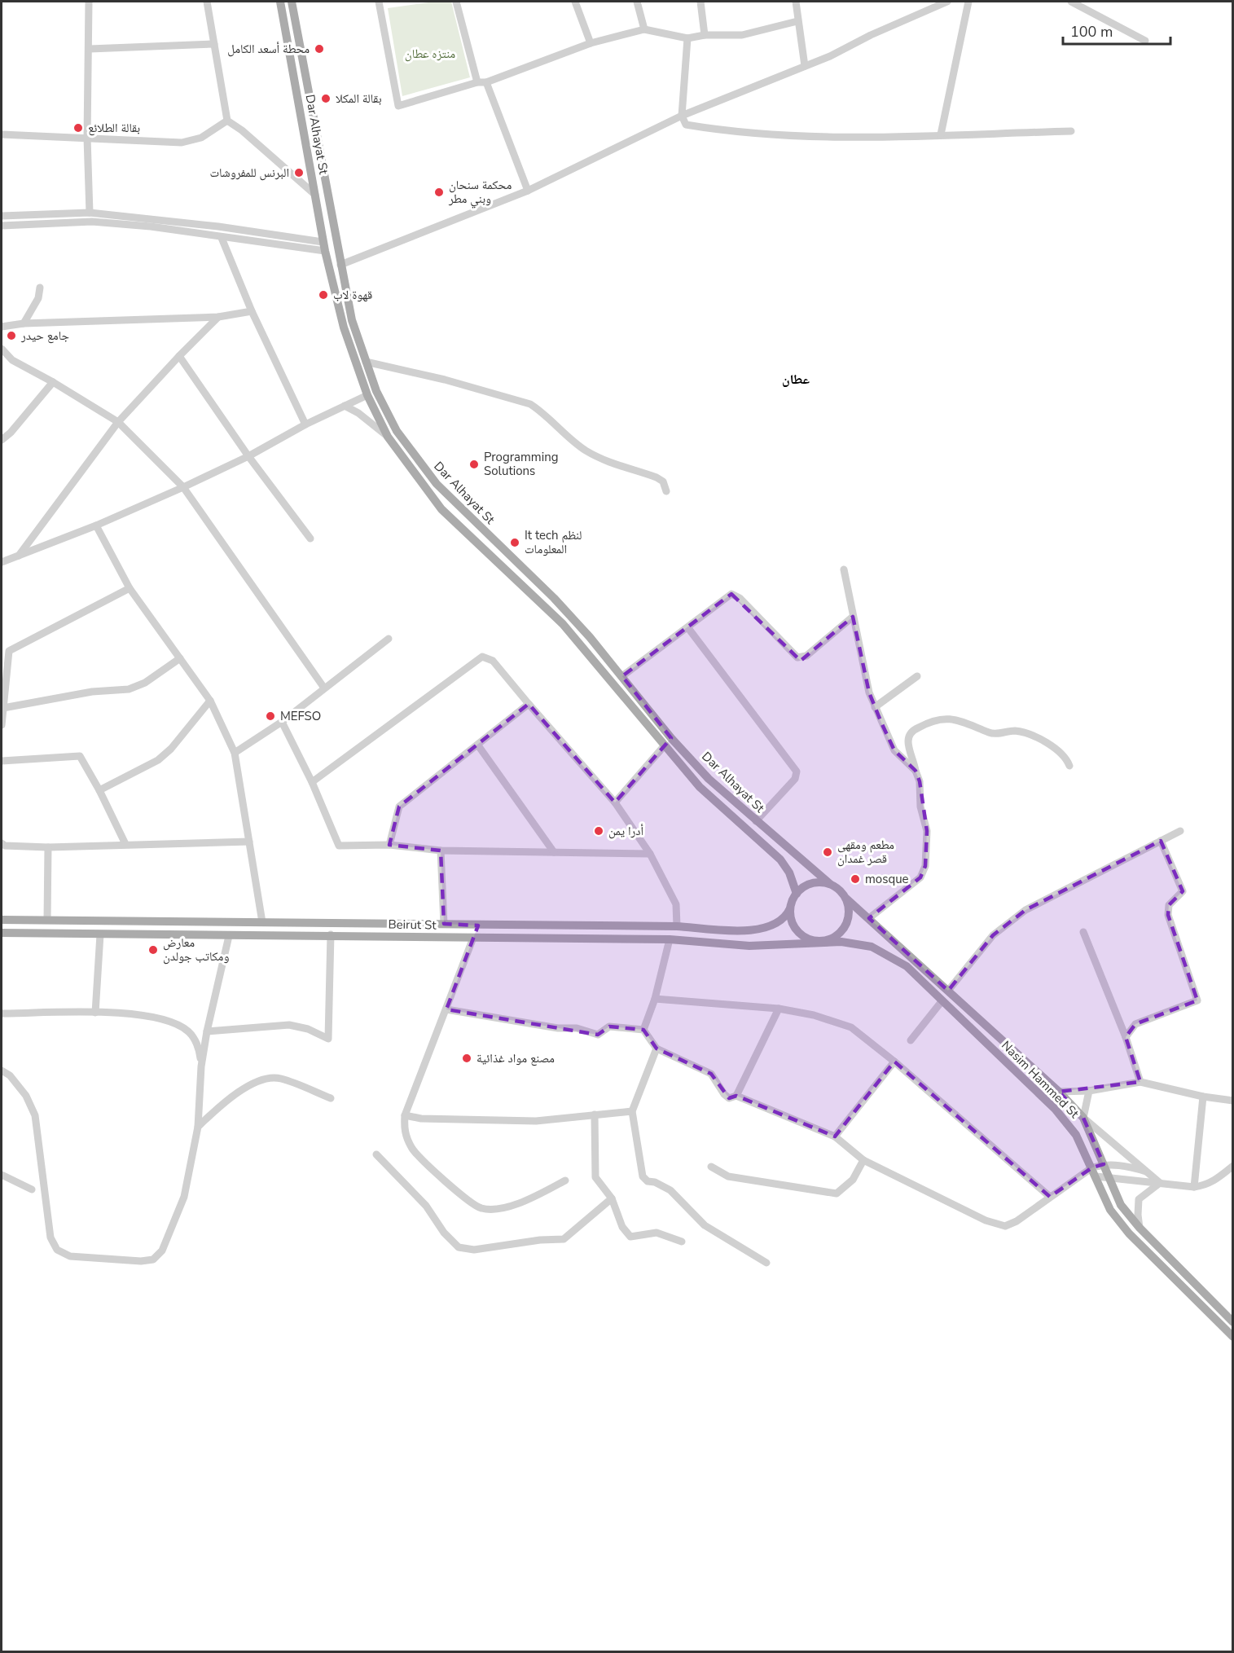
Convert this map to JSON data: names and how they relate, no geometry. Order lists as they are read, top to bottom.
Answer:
{
  "streets": {
    "main road": ["Dar Alhayat St", "Beirut St", "Nasim Hammed St"]
  },
  "crossings": [
    ["Dar Alhayat St", "Beirut St"],
    ["Dar Alhayat St", "Nasim Hammed St"],
    ["Beirut St", "Nasim Hammed St"]
  ],
  "districts": ["عطان"],
  "parks": ["منتزه عطان"],
  "places": [
    "محطة أسعد الكامل",
    "بقالة المكلا",
    "بقالة الطلائع",
    "البرنس للمفروشات",
    "محكمة سنحان وبني مطر",
    "قهوة لاب",
    "جامع حيدر",
    "Programming Solutions",
    "It tech لنظم المعلومات",
    "MEFSO",
    "أدرا يمن",
    "مطعم ومقهى قصر غمدان",
    "mosque",
    "معارض ومكاتب جولدن",
    "مصنع مواد غذائية"
  ],
  "scale_bar": "100 m"
}
